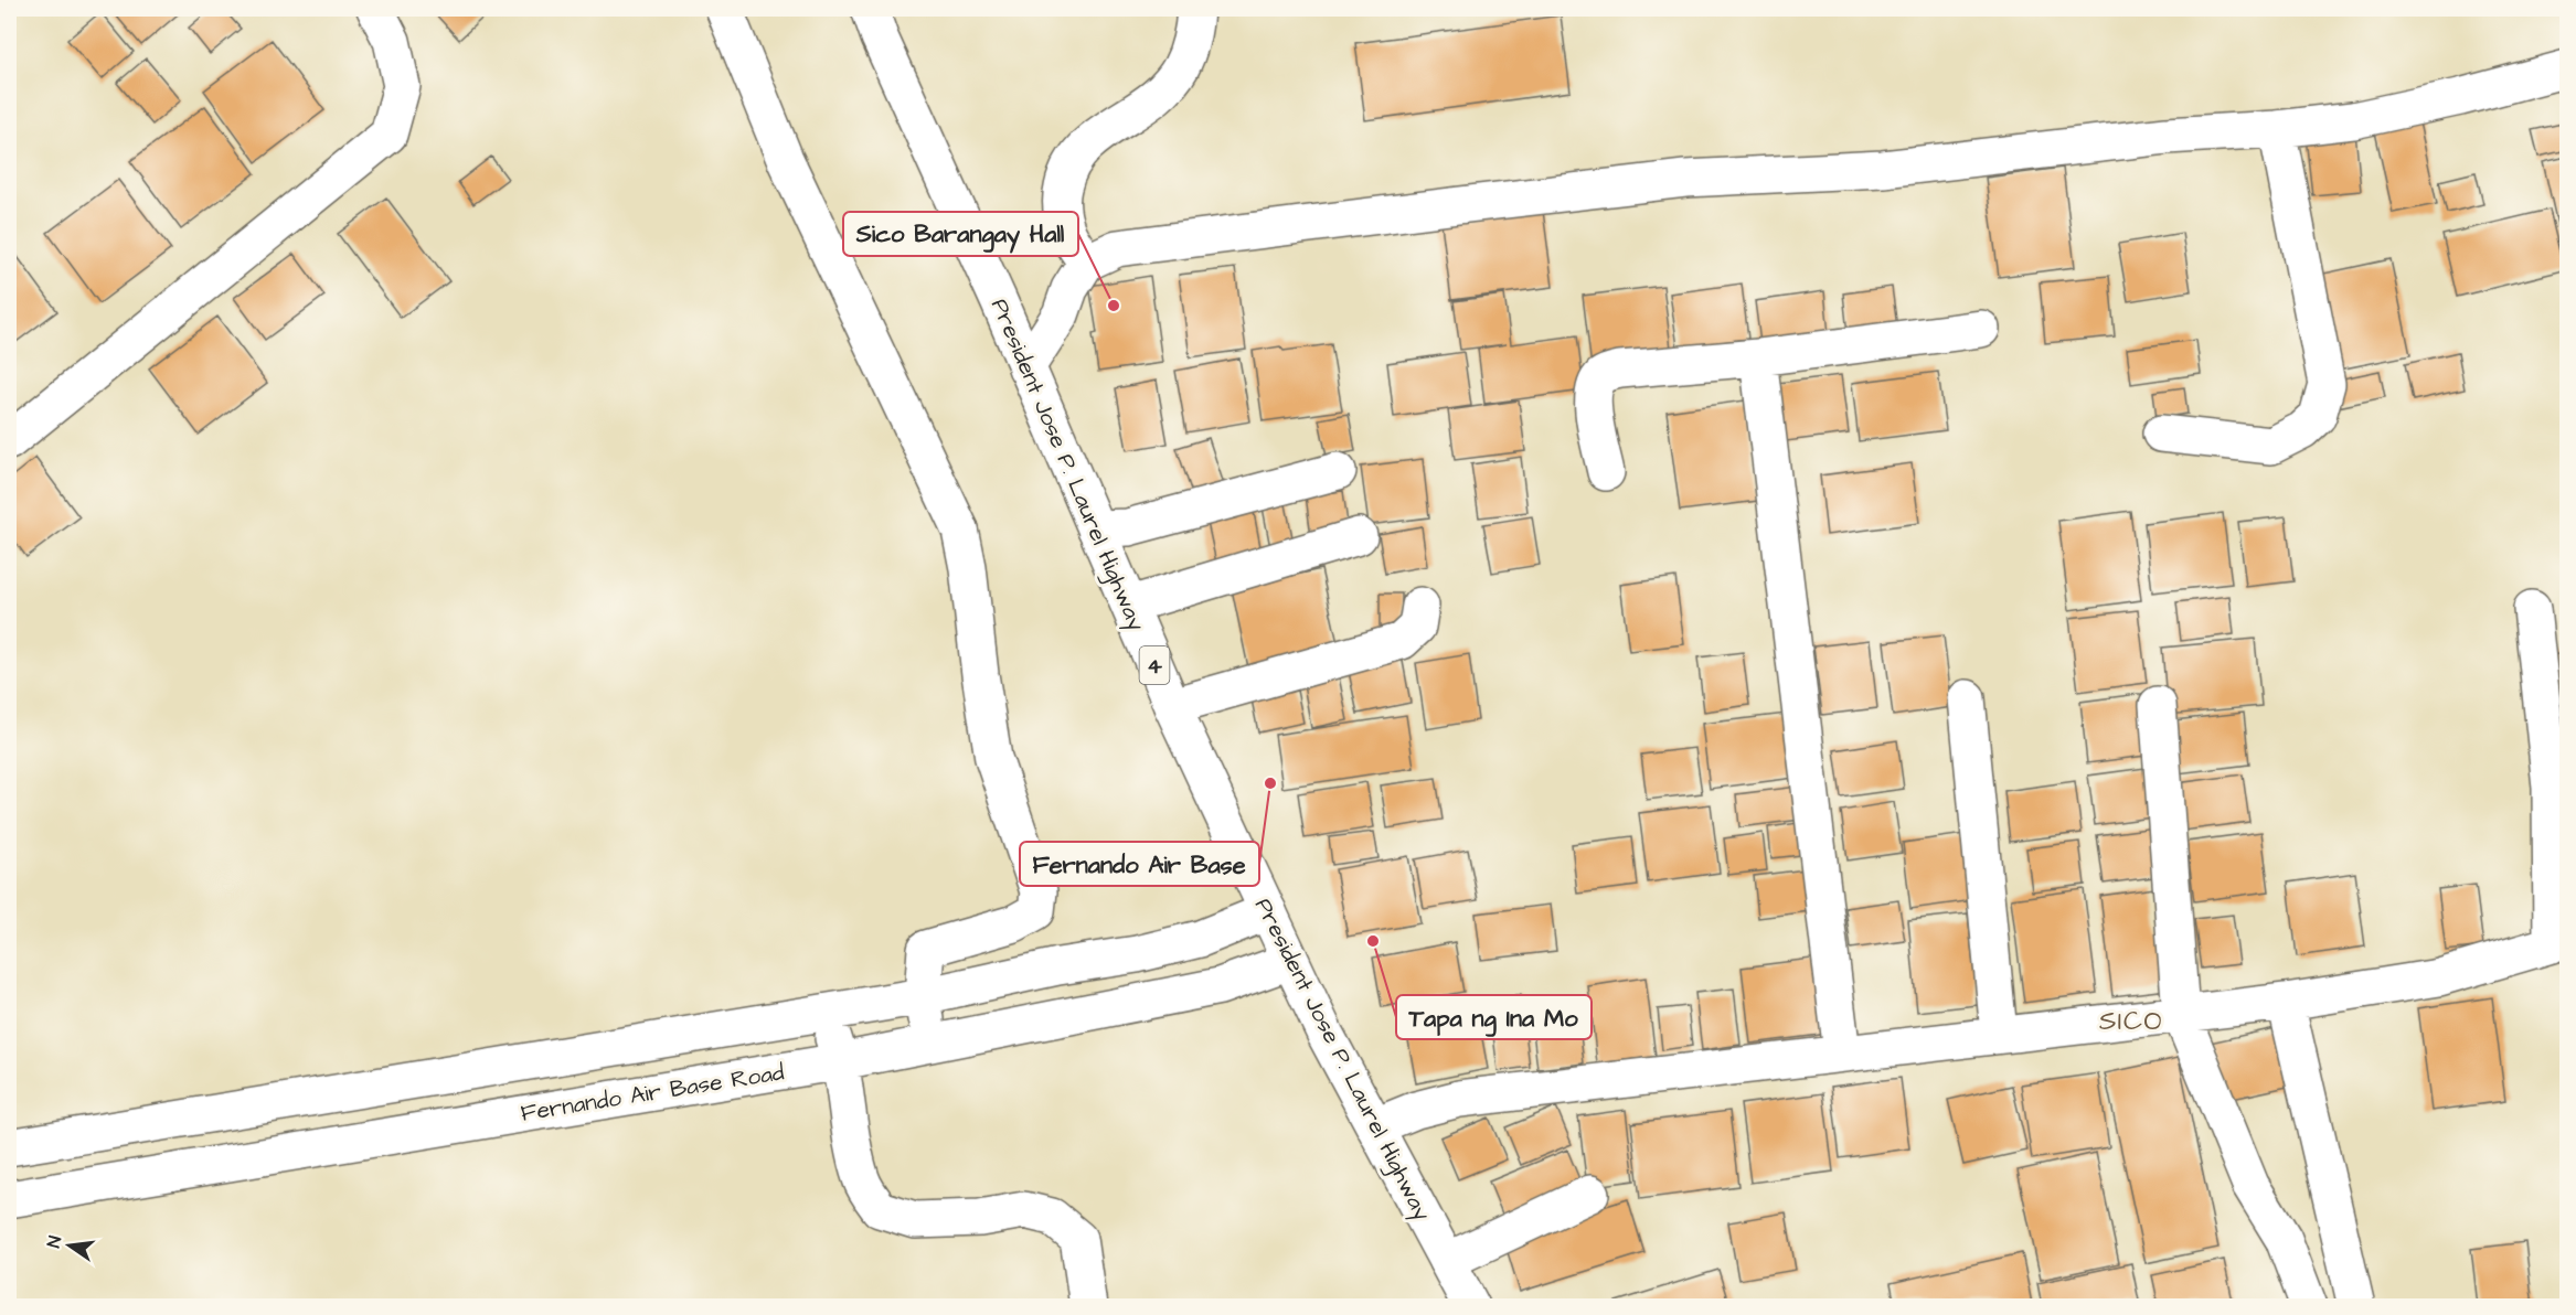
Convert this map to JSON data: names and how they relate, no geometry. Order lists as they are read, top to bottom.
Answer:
{
  "streets": {
    "main road": ["President Jose P. Laurel Highway", "4", "Fernando Air Base Road"]
  },
  "crossings": [
    ["President Jose P. Laurel Highway", "Fernando Air Base Road"]
  ],
  "districts": ["SICO"],
  "places": ["Sico Barangay Hall", "Fernando Air Base", "Tapa ng Ina Mo"],
  "north": "left"
}
